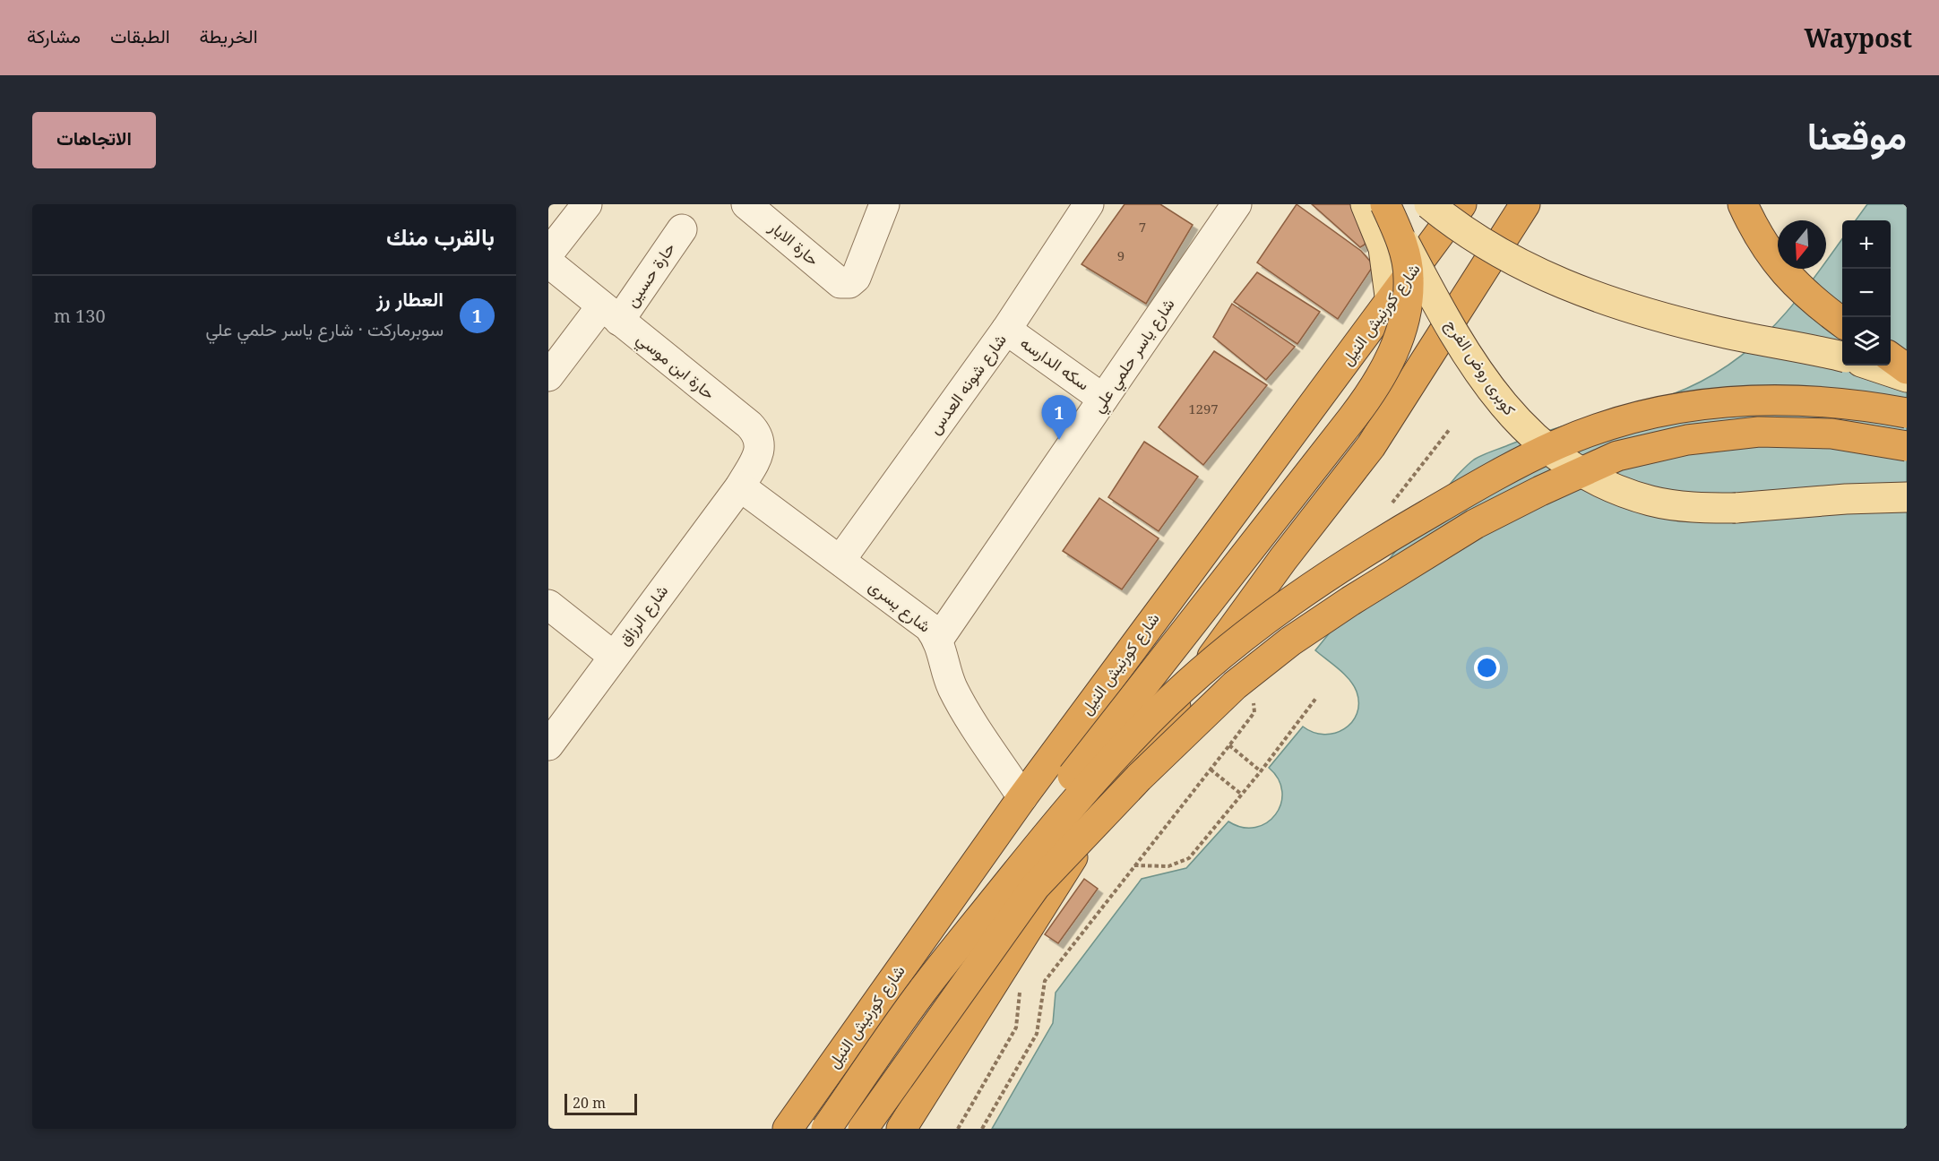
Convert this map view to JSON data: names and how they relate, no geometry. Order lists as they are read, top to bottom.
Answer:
{
  "streets": {
    "highway": ["شارع كورنيش النيل"],
    "main road": ["كوبرى روض الفرج"],
    "street": [
      "حارة الابار",
      "حارة حسين",
      "شارع ياسر حلمي علي",
      "سكه الدارسه",
      "حارة ابن موسي",
      "شارع شونه العدس",
      "شارع يسرى",
      "شارع الرزاق"
    ]
  },
  "crossings": [
    ["حارة حسين", "حارة ابن موسي"],
    ["شارع كورنيش النيل", "شارع يسرى"],
    ["شارع ياسر حلمي علي", "سكه الدارسه"],
    ["شارع ياسر حلمي علي", "شارع يسرى"],
    ["سكه الدارسه", "شارع شونه العدس"],
    ["حارة ابن موسي", "شارع يسرى"],
    ["حارة ابن موسي", "شارع الرزاق"],
    ["شارع شونه العدس", "شارع يسرى"],
    ["شارع يسرى", "شارع الرزاق"]
  ],
  "house_numbers": ["7", "9", "1297"],
  "scale_bar": "20 m",
  "north": "bottom",
  "page": {
    "header": "Waypost",
    "nav": ["الخريطة", "الطبقات", "مشاركة"],
    "title": "موقعنا",
    "buttons": "الاتجاهات",
    "heading": "بالقرب منك",
    "map_buttons": ["+", "−"],
    "list": [
      {
        "mark": "1",
        "name": "العطار رز",
        "note": "سوبرماركت · شارع ياسر حلمي علي",
        "value": "130 m"
      }
    ],
    "pins": "1",
    "scale": "20 m"
  }
}
